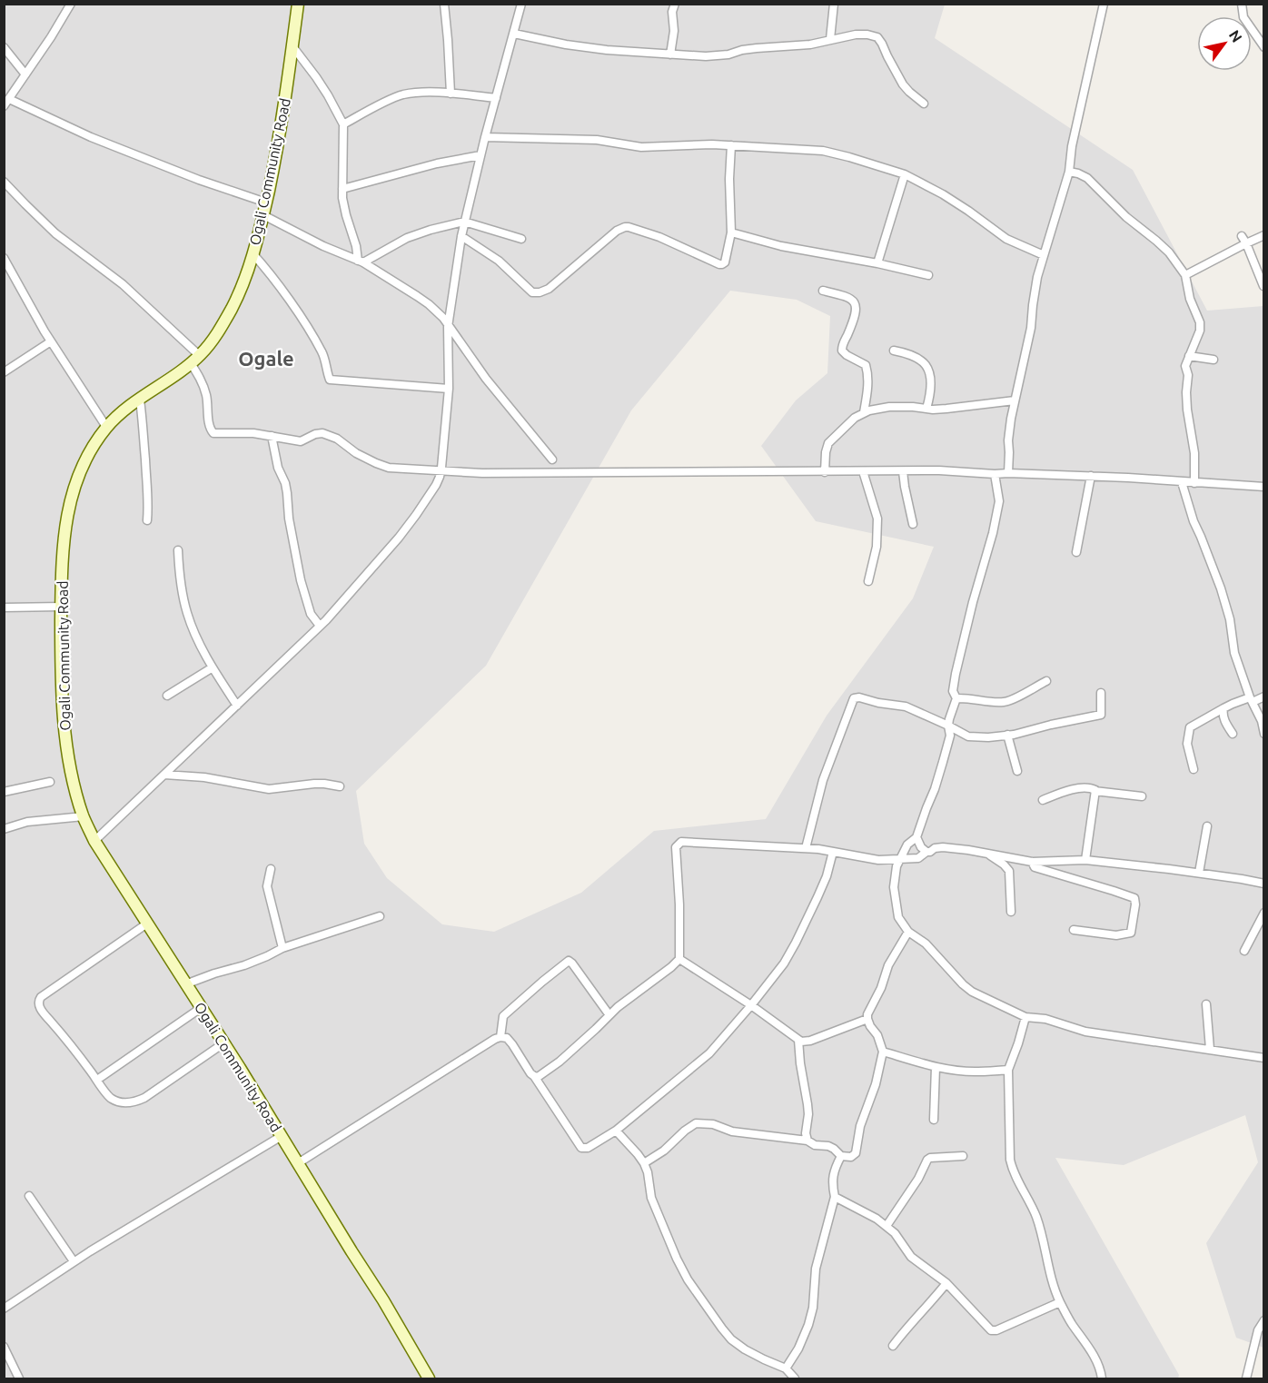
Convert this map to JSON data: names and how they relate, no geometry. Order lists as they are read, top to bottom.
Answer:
{
  "streets": {
    "street": ["Ogali Community Road"]
  },
  "districts": ["Ogale"],
  "north": "top right"
}
